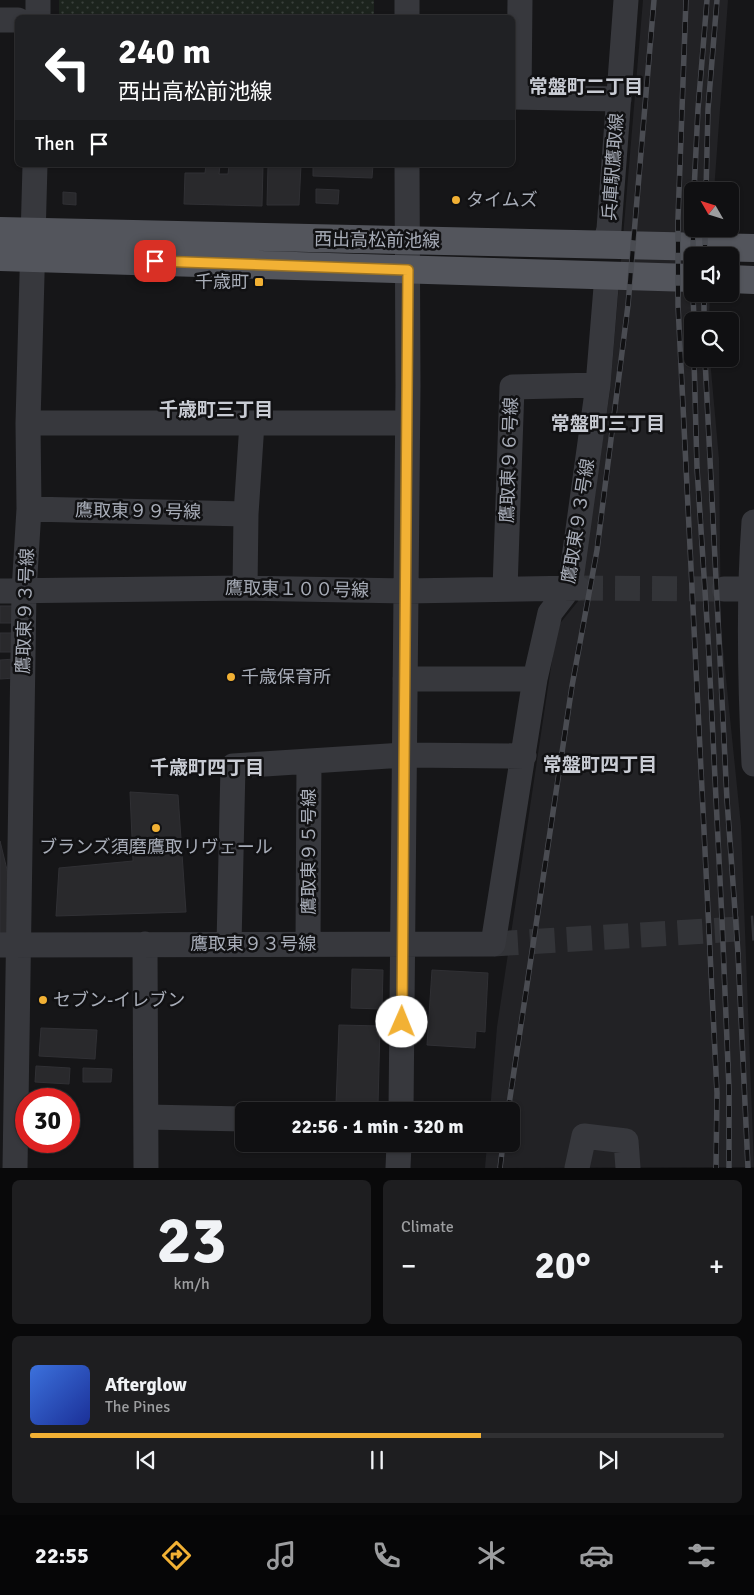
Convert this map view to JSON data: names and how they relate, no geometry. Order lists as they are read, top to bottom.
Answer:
{
  "streets": {
    "main road": ["西出高松前池線"],
    "street": [
      "兵庫駅鷹取線",
      "鷹取東９６号線",
      "鷹取東９９号線",
      "鷹取東９３号線",
      "鷹取東１００号線",
      "鷹取東９５号線"
    ]
  },
  "crossings": [
    ["兵庫駅鷹取線", "西出高松前池線"],
    ["西出高松前池線", "鷹取東９３号線"],
    ["鷹取東９６号線", "鷹取東９３号線"],
    ["鷹取東９６号線", "鷹取東１００号線"],
    ["鷹取東９９号線", "鷹取東９３号線"],
    ["鷹取東９３号線", "鷹取東１００号線"],
    ["鷹取東９３号線", "鷹取東９５号線"]
  ],
  "districts": [
    "常盤町二丁目",
    "千歳町三丁目",
    "常盤町三丁目",
    "常盤町四丁目",
    "千歳町四丁目"
  ],
  "places": {
    "other": [
      "タイムズ",
      "千歳保育所",
      "ブランズ須磨鷹取リヴェール",
      "セブン-イレブン"
    ],
    "transit": ["千歳町"]
  },
  "north": "top left",
  "page": {
    "turn": ["240 m", "西出高松前池線"],
    "then": "Then",
    "limit": "30",
    "trip": "22:56 · 1 min · 320 m",
    "tile": [
      ["23", "km/h"],
      "Climate"
    ],
    "heat": ["−", "20°", "+"],
    "song": ["Afterglow", "The Pines"],
    "tabs": "22:55"
  }
}
